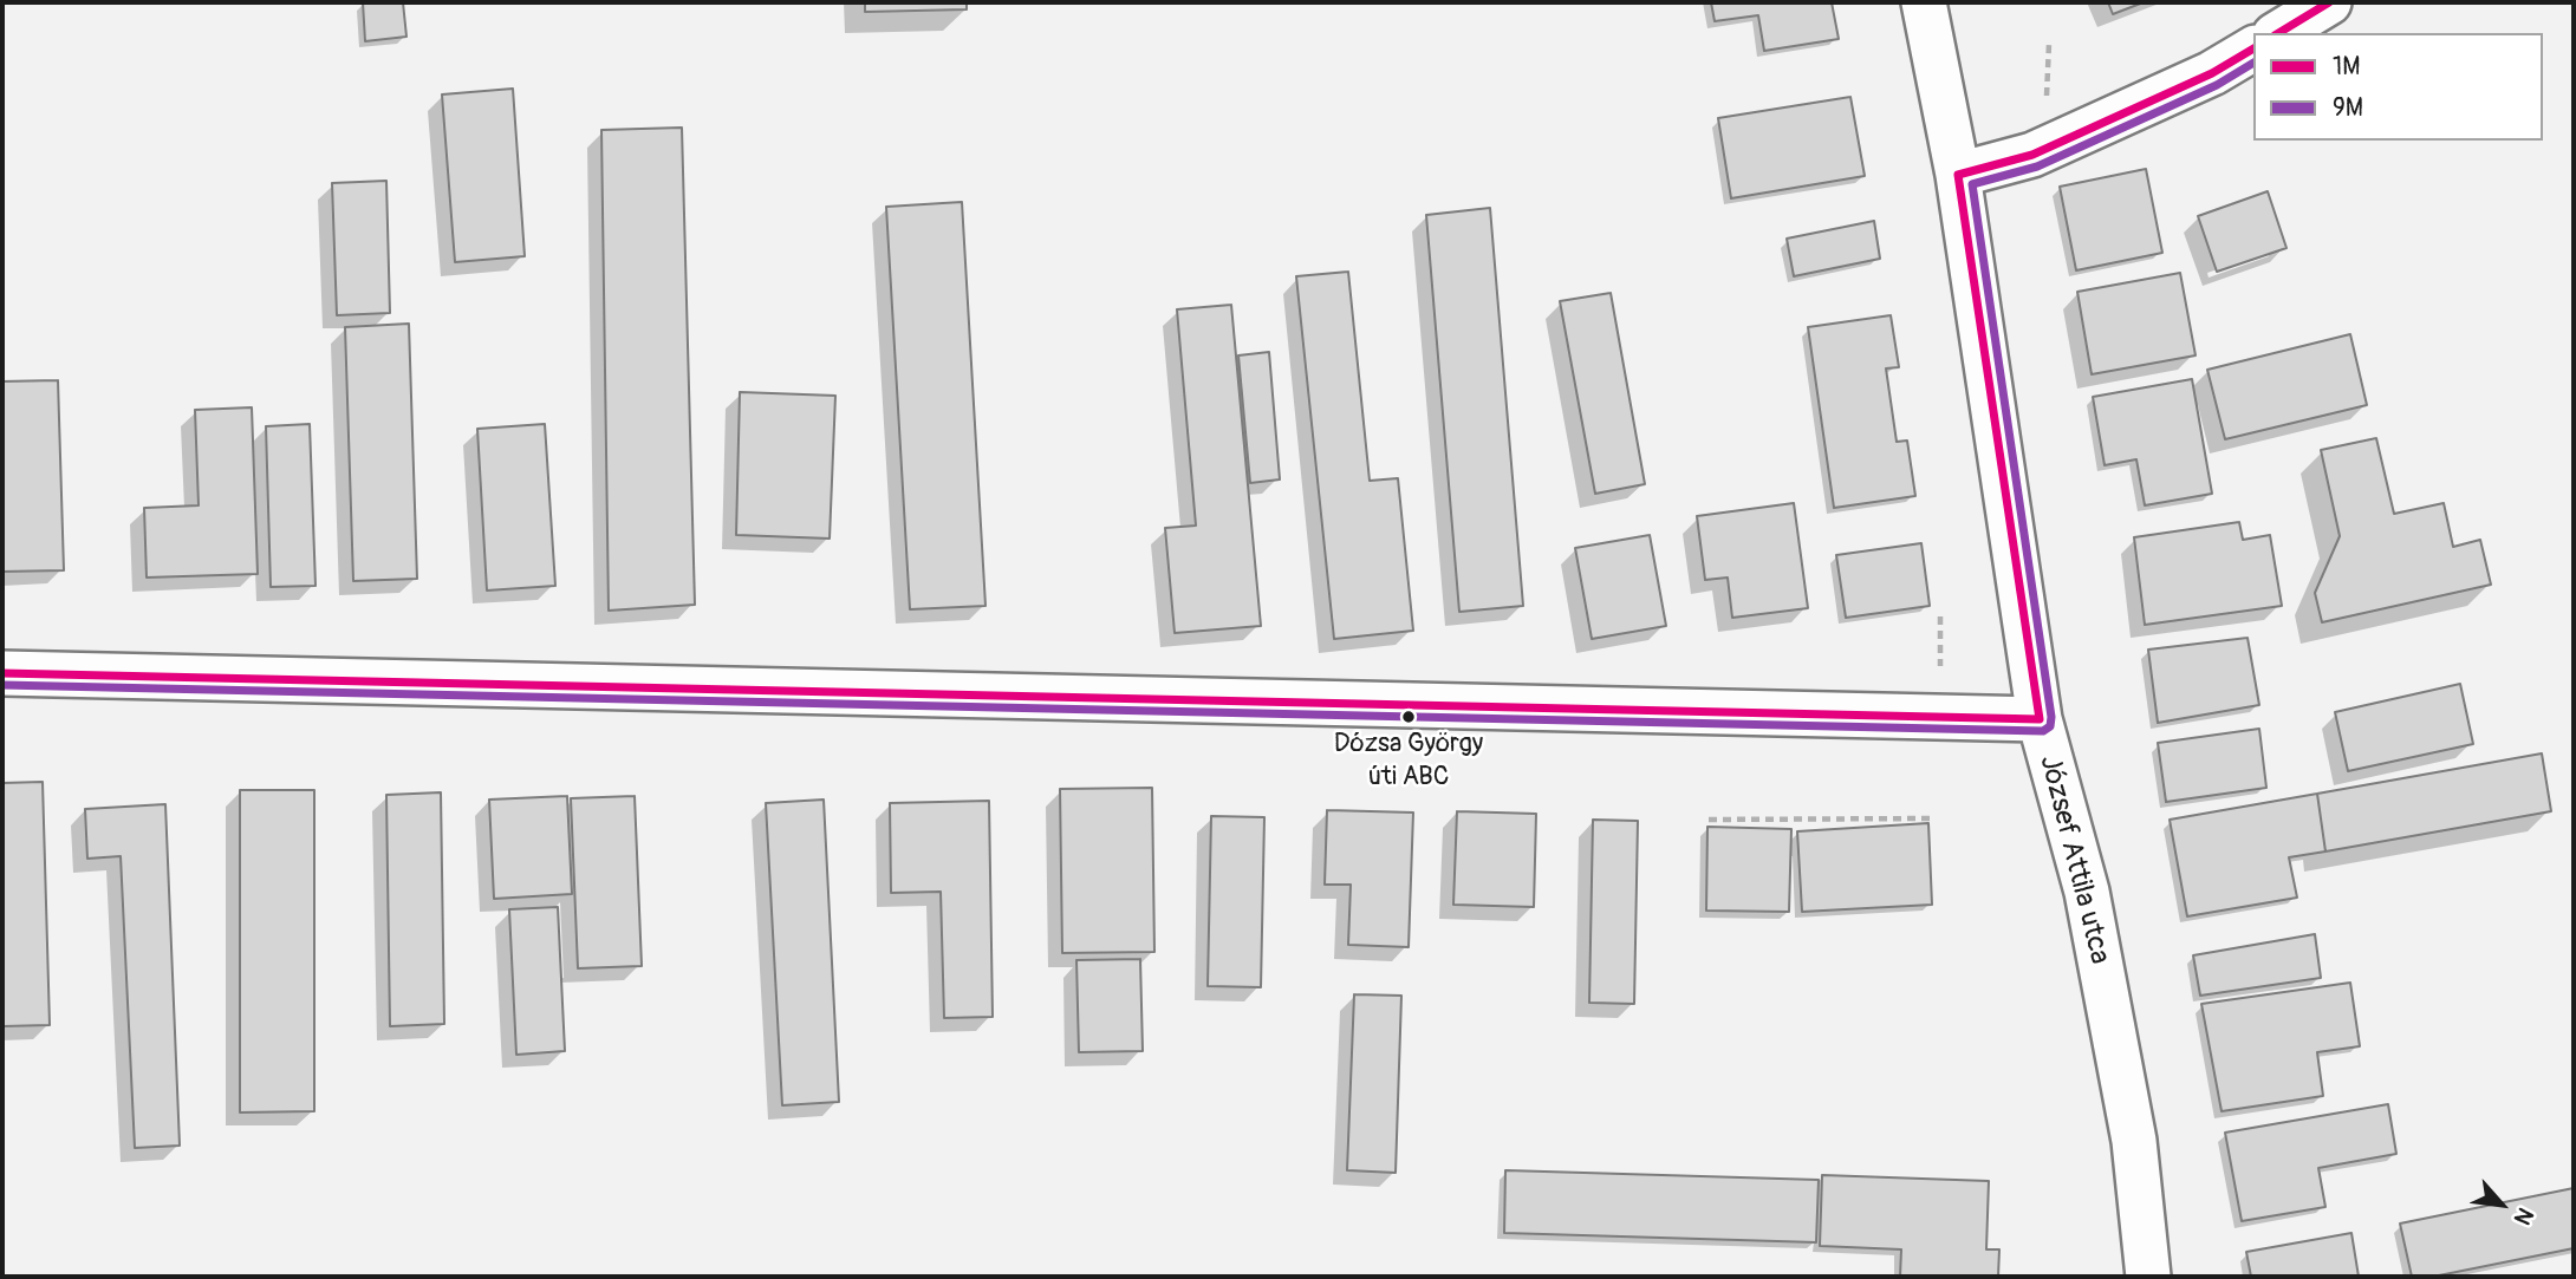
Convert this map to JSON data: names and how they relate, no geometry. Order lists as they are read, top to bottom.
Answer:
{
  "streets": {
    "street": ["József Attila utca"]
  },
  "places": ["Dózsa György úti ABC"],
  "lines": ["transit line 1M", "transit line 9M"],
  "legend": ["1M", "9M"],
  "north": "bottom right"
}
